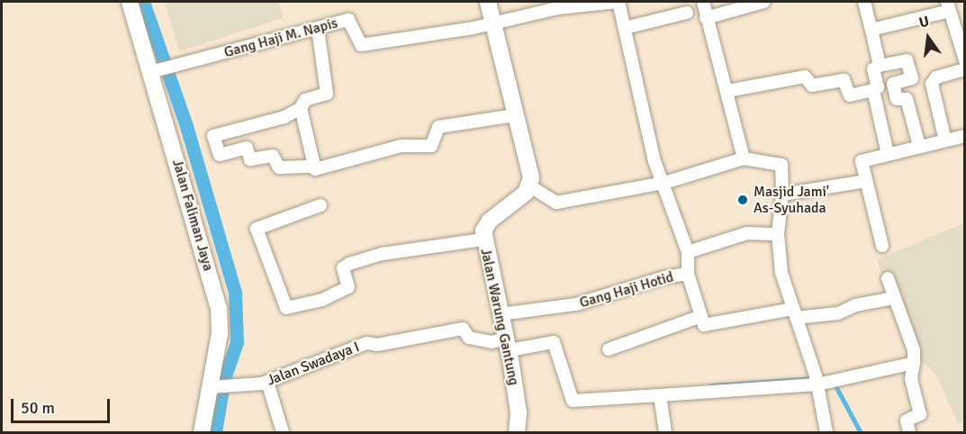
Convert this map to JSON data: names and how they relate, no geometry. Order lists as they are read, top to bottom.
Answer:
{
  "streets": {
    "street": [
      "Gang Haji M. Napis",
      "Jalan Faliman Jaya",
      "Gang Haji Hotid",
      "Jalan Warung Gantung",
      "Jalan Swadaya I"
    ]
  },
  "crossings": [
    ["Gang Haji M. Napis", "Jalan Faliman Jaya"],
    ["Jalan Faliman Jaya", "Jalan Swadaya I"],
    ["Gang Haji Hotid", "Jalan Warung Gantung"],
    ["Jalan Warung Gantung", "Jalan Swadaya I"]
  ],
  "places": ["Masjid Jami' As-Syuhada"],
  "scale_bar": "50 m",
  "north": "top"
}
